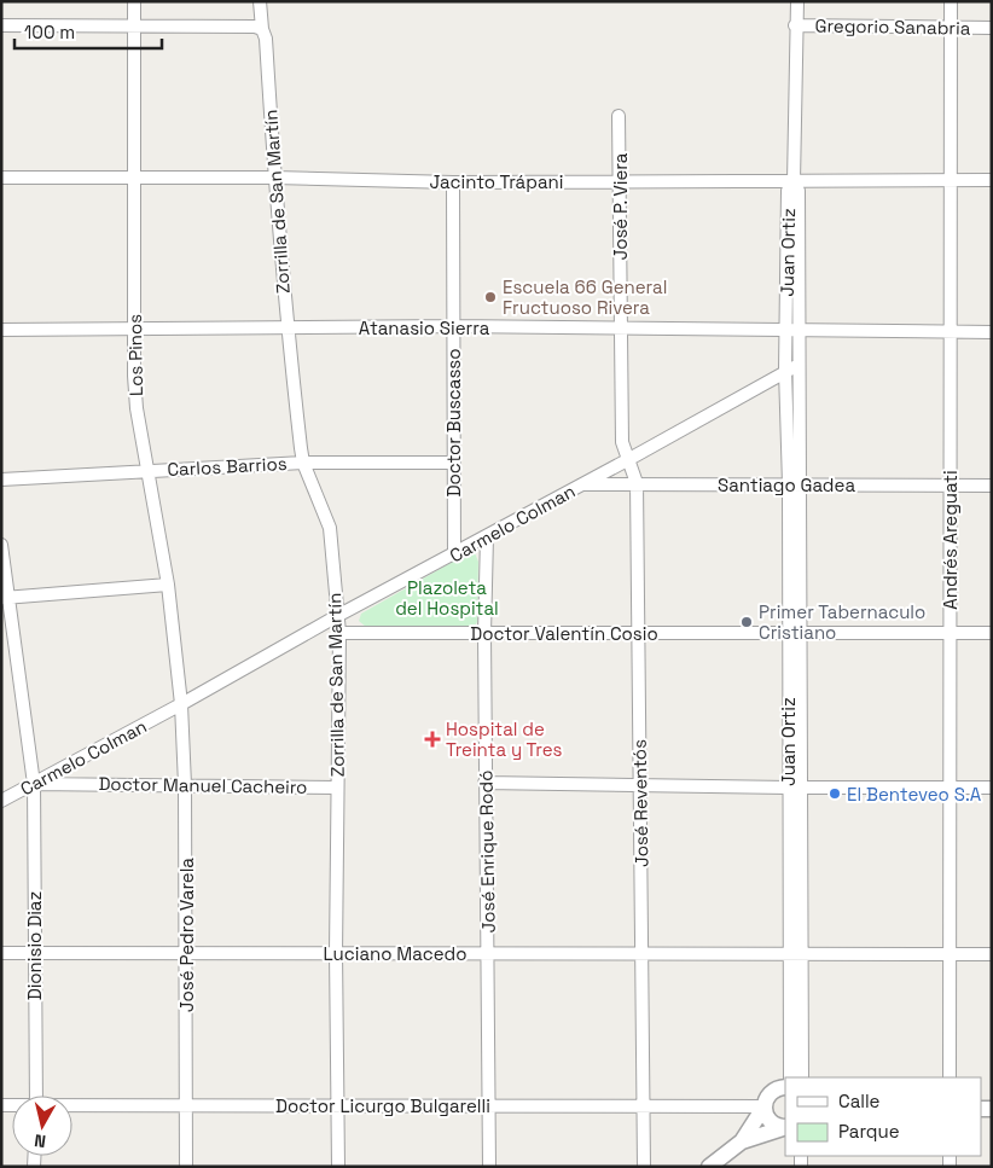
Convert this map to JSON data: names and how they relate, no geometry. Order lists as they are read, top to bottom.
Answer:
{
  "streets": {
    "street": [
      "Gregorio Sanabria",
      "Jacinto Trápani",
      "Zorrilla de San Martín",
      "José P. Viera",
      "Juan Ortiz",
      "Atanasio Sierra",
      "Los Pinos",
      "Doctor Buscasso",
      "Carlos Barrios",
      "Santiago Gadea",
      "Carmelo Colman",
      "Andrés Areguati",
      "Doctor Valentín Cosio",
      "Doctor Manuel Cacheiro",
      "José Reventós",
      "José Enrique Rodó",
      "José Pedro Varela",
      "Dionisio Diaz",
      "Luciano Macedo",
      "Doctor Licurgo Bulgarelli"
    ]
  },
  "crossings": [
    ["Gregorio Sanabria", "Juan Ortiz"],
    ["Gregorio Sanabria", "Andrés Areguati"],
    ["Jacinto Trápani", "Zorrilla de San Martín"],
    ["Jacinto Trápani", "José P. Viera"],
    ["Jacinto Trápani", "Juan Ortiz"],
    ["Jacinto Trápani", "Los Pinos"],
    ["Jacinto Trápani", "Doctor Buscasso"],
    ["Jacinto Trápani", "Andrés Areguati"],
    ["Zorrilla de San Martín", "Atanasio Sierra"],
    ["Zorrilla de San Martín", "Carlos Barrios"],
    ["Zorrilla de San Martín", "Carmelo Colman"],
    ["Zorrilla de San Martín", "Doctor Valentín Cosio"],
    ["Zorrilla de San Martín", "Doctor Manuel Cacheiro"],
    ["Zorrilla de San Martín", "Luciano Macedo"],
    ["Zorrilla de San Martín", "Doctor Licurgo Bulgarelli"],
    ["José P. Viera", "Atanasio Sierra"],
    ["José P. Viera", "José Reventós"],
    ["Juan Ortiz", "Atanasio Sierra"],
    ["Juan Ortiz", "Santiago Gadea"],
    ["Juan Ortiz", "Carmelo Colman"],
    ["Juan Ortiz", "Doctor Valentín Cosio"],
    ["Juan Ortiz", "Luciano Macedo"],
    ["Atanasio Sierra", "Los Pinos"],
    ["Atanasio Sierra", "Doctor Buscasso"],
    ["Atanasio Sierra", "Andrés Areguati"],
    ["Los Pinos", "Carlos Barrios"],
    ["Los Pinos", "Carmelo Colman"],
    ["Los Pinos", "José Pedro Varela"],
    ["Doctor Buscasso", "Carlos Barrios"],
    ["Doctor Buscasso", "Carmelo Colman"],
    ["Santiago Gadea", "Carmelo Colman"],
    ["Santiago Gadea", "Andrés Areguati"],
    ["Santiago Gadea", "José Reventós"],
    ["Carmelo Colman", "Doctor Manuel Cacheiro"],
    ["Carmelo Colman", "José Reventós"],
    ["Carmelo Colman", "José Enrique Rodó"],
    ["Carmelo Colman", "José Pedro Varela"],
    ["Carmelo Colman", "Dionisio Diaz"],
    ["Andrés Areguati", "Doctor Valentín Cosio"],
    ["Andrés Areguati", "Luciano Macedo"],
    ["Doctor Valentín Cosio", "José Reventós"],
    ["Doctor Valentín Cosio", "José Enrique Rodó"],
    ["Doctor Manuel Cacheiro", "José Pedro Varela"],
    ["Doctor Manuel Cacheiro", "Dionisio Diaz"],
    ["José Reventós", "Luciano Macedo"],
    ["José Reventós", "Doctor Licurgo Bulgarelli"],
    ["José Enrique Rodó", "Luciano Macedo"],
    ["José Enrique Rodó", "Doctor Licurgo Bulgarelli"],
    ["José Pedro Varela", "Luciano Macedo"],
    ["José Pedro Varela", "Doctor Licurgo Bulgarelli"],
    ["Dionisio Diaz", "Luciano Macedo"]
  ],
  "parks": ["Plazoleta del Hospital"],
  "places": {
    "other": ["Escuela 66 General Fructuoso Rivera", "Primer Tabernaculo Cristiano", "El Benteveo S.A"],
    "health": ["Hospital de Treinta y Tres"]
  },
  "legend": ["Calle", "Parque"],
  "scale_bar": "100 m",
  "north": "bottom"
}
